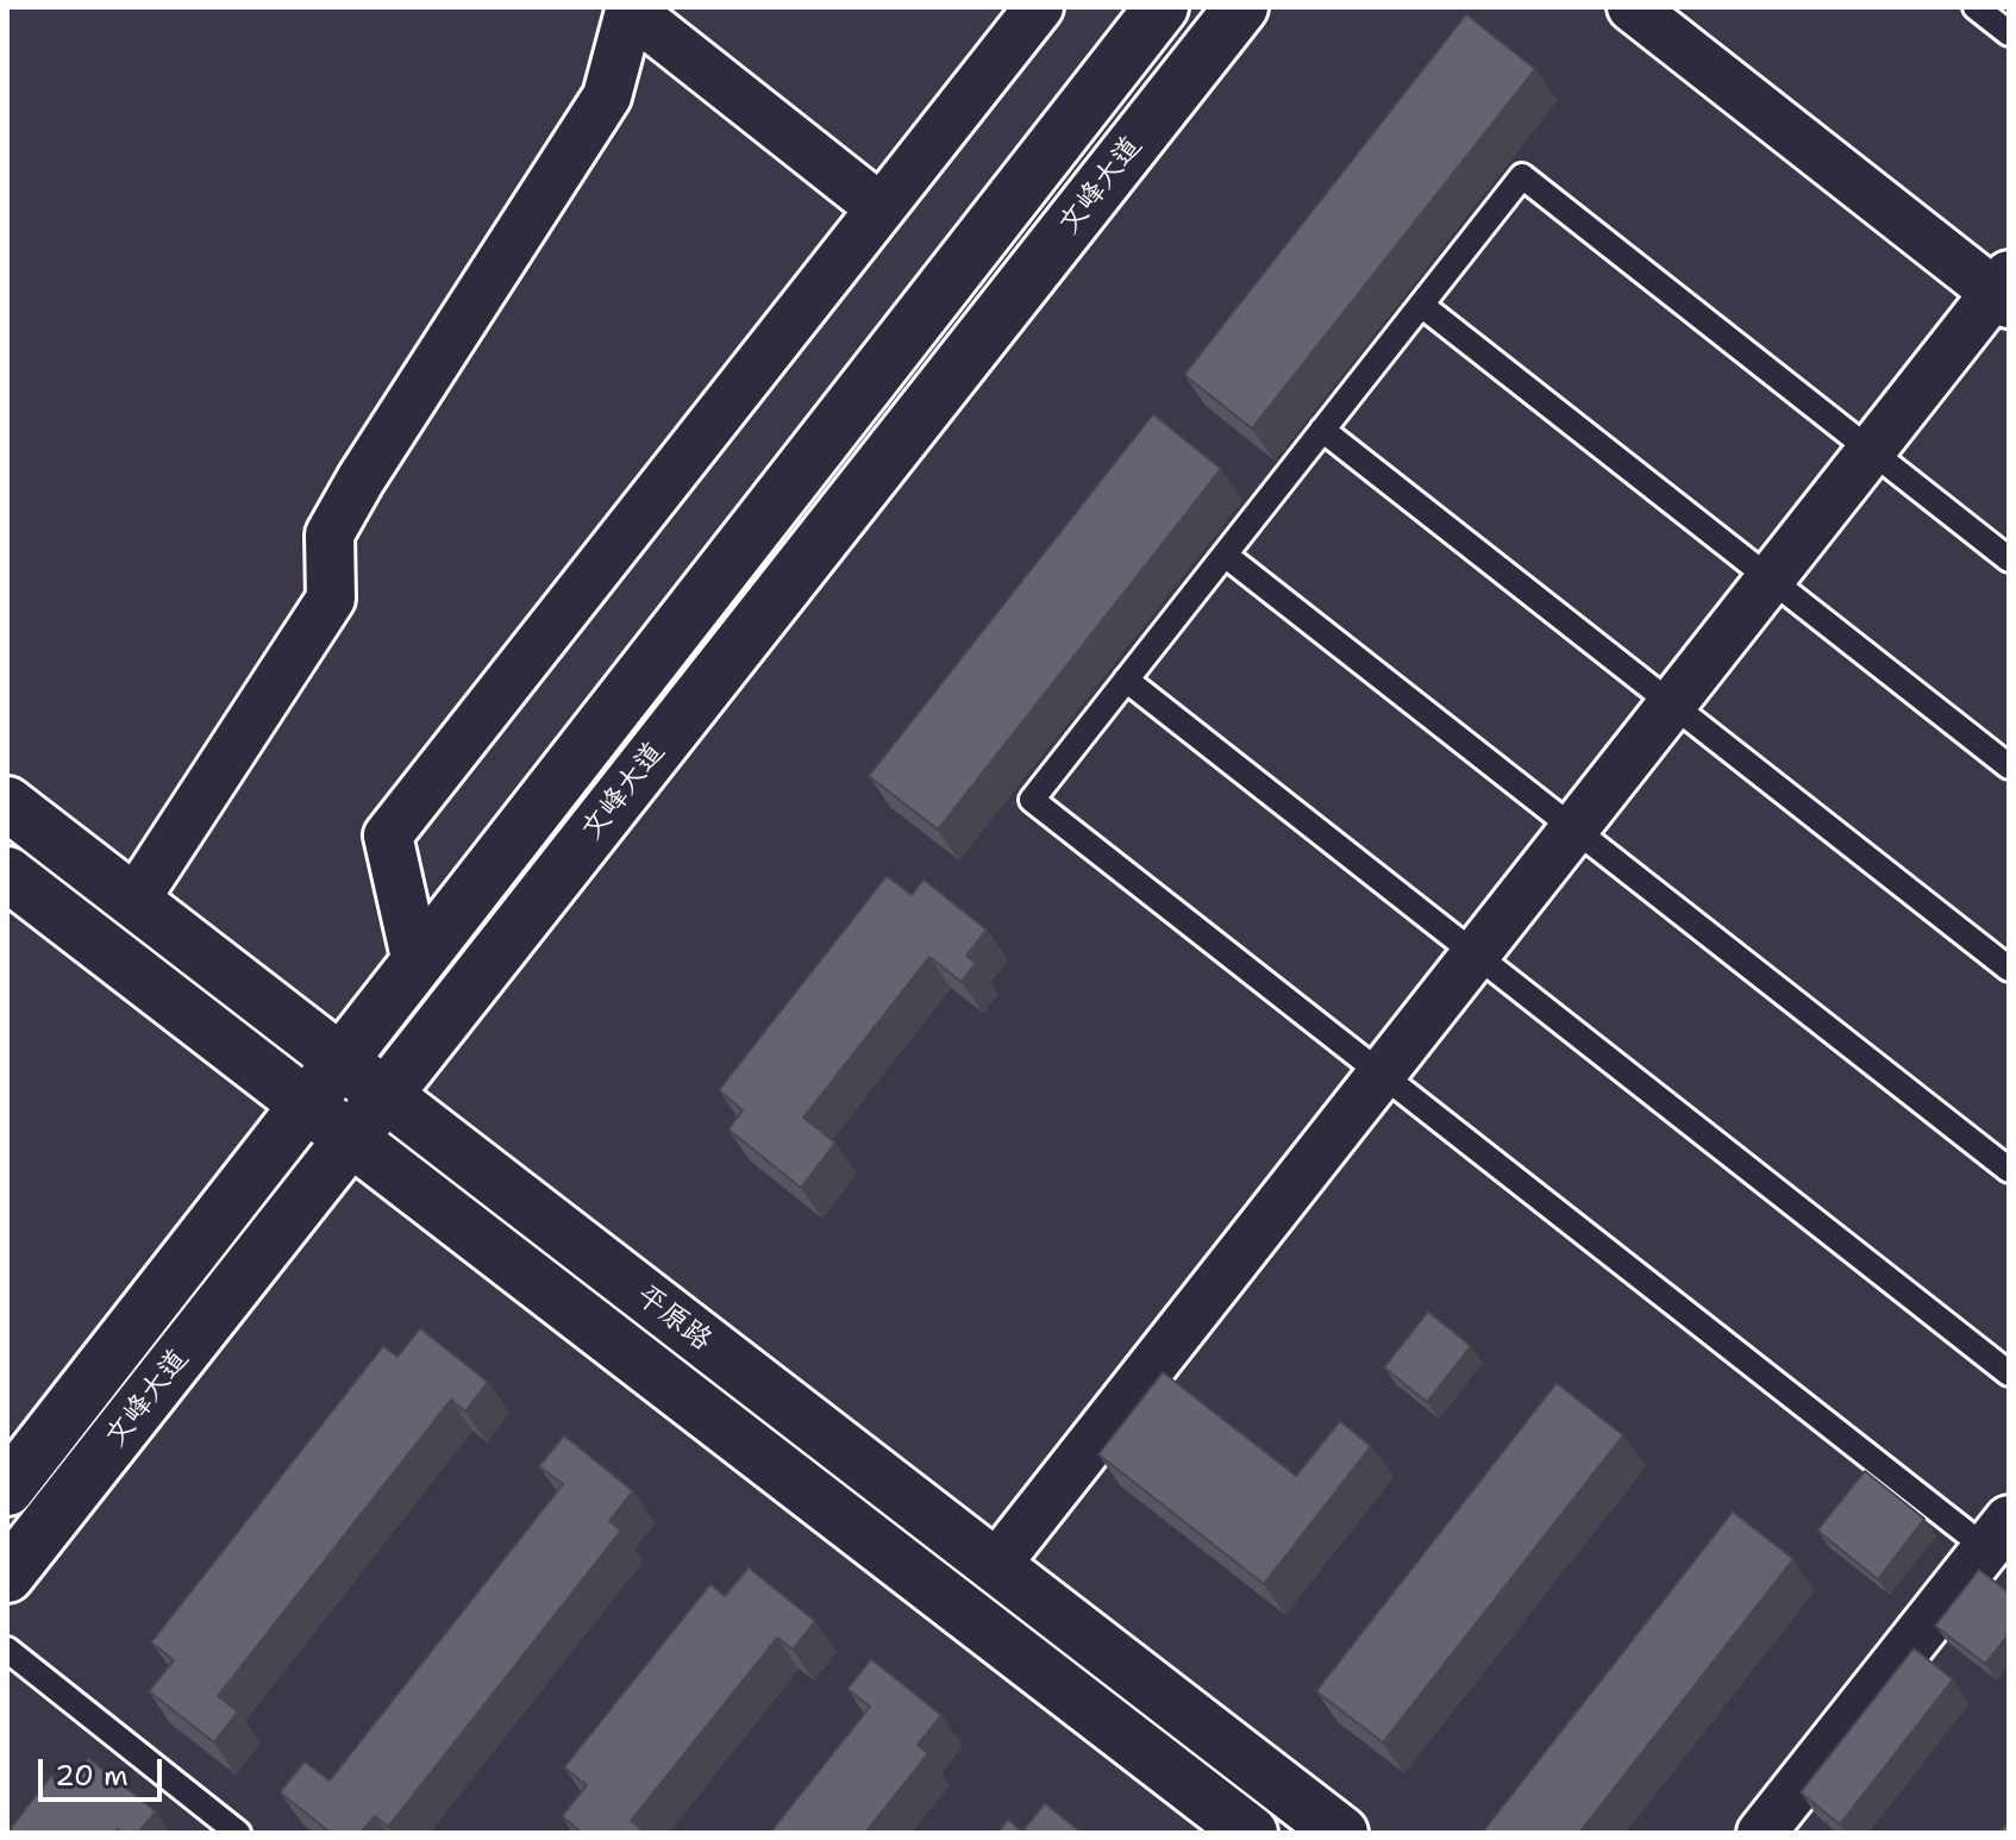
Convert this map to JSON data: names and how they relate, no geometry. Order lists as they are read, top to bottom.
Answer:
{
  "streets": {
    "main road": ["文峰大道", "平原路"]
  },
  "crossings": [
    ["文峰大道", "平原路"]
  ],
  "scale_bar": "20 m"
}
